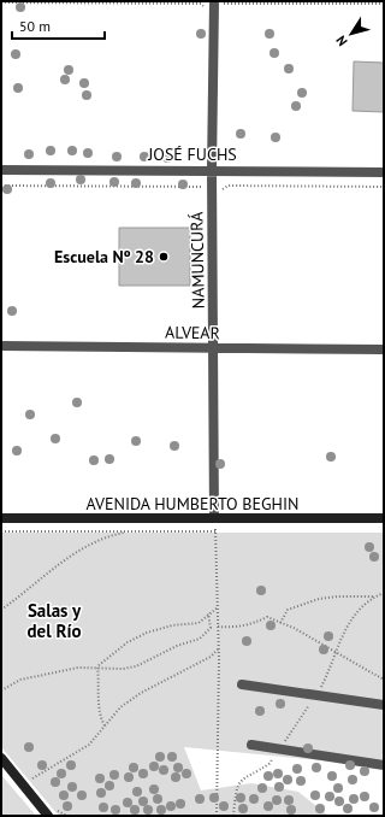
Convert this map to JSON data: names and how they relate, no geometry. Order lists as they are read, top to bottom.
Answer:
{
  "streets": {
    "street": [
      "JOSÉ FUCHS",
      "NAMUNCURÁ",
      "ALVEAR",
      "AVENIDA HUMBERTO BEGHIN"
    ]
  },
  "crossings": [
    ["JOSÉ FUCHS", "NAMUNCURÁ"],
    ["NAMUNCURÁ", "ALVEAR"],
    ["NAMUNCURÁ", "AVENIDA HUMBERTO BEGHIN"]
  ],
  "districts": ["Salas y del Río"],
  "places": ["Escuela Nº 28"],
  "scale_bar": "50 m",
  "north": "bottom left"
}
